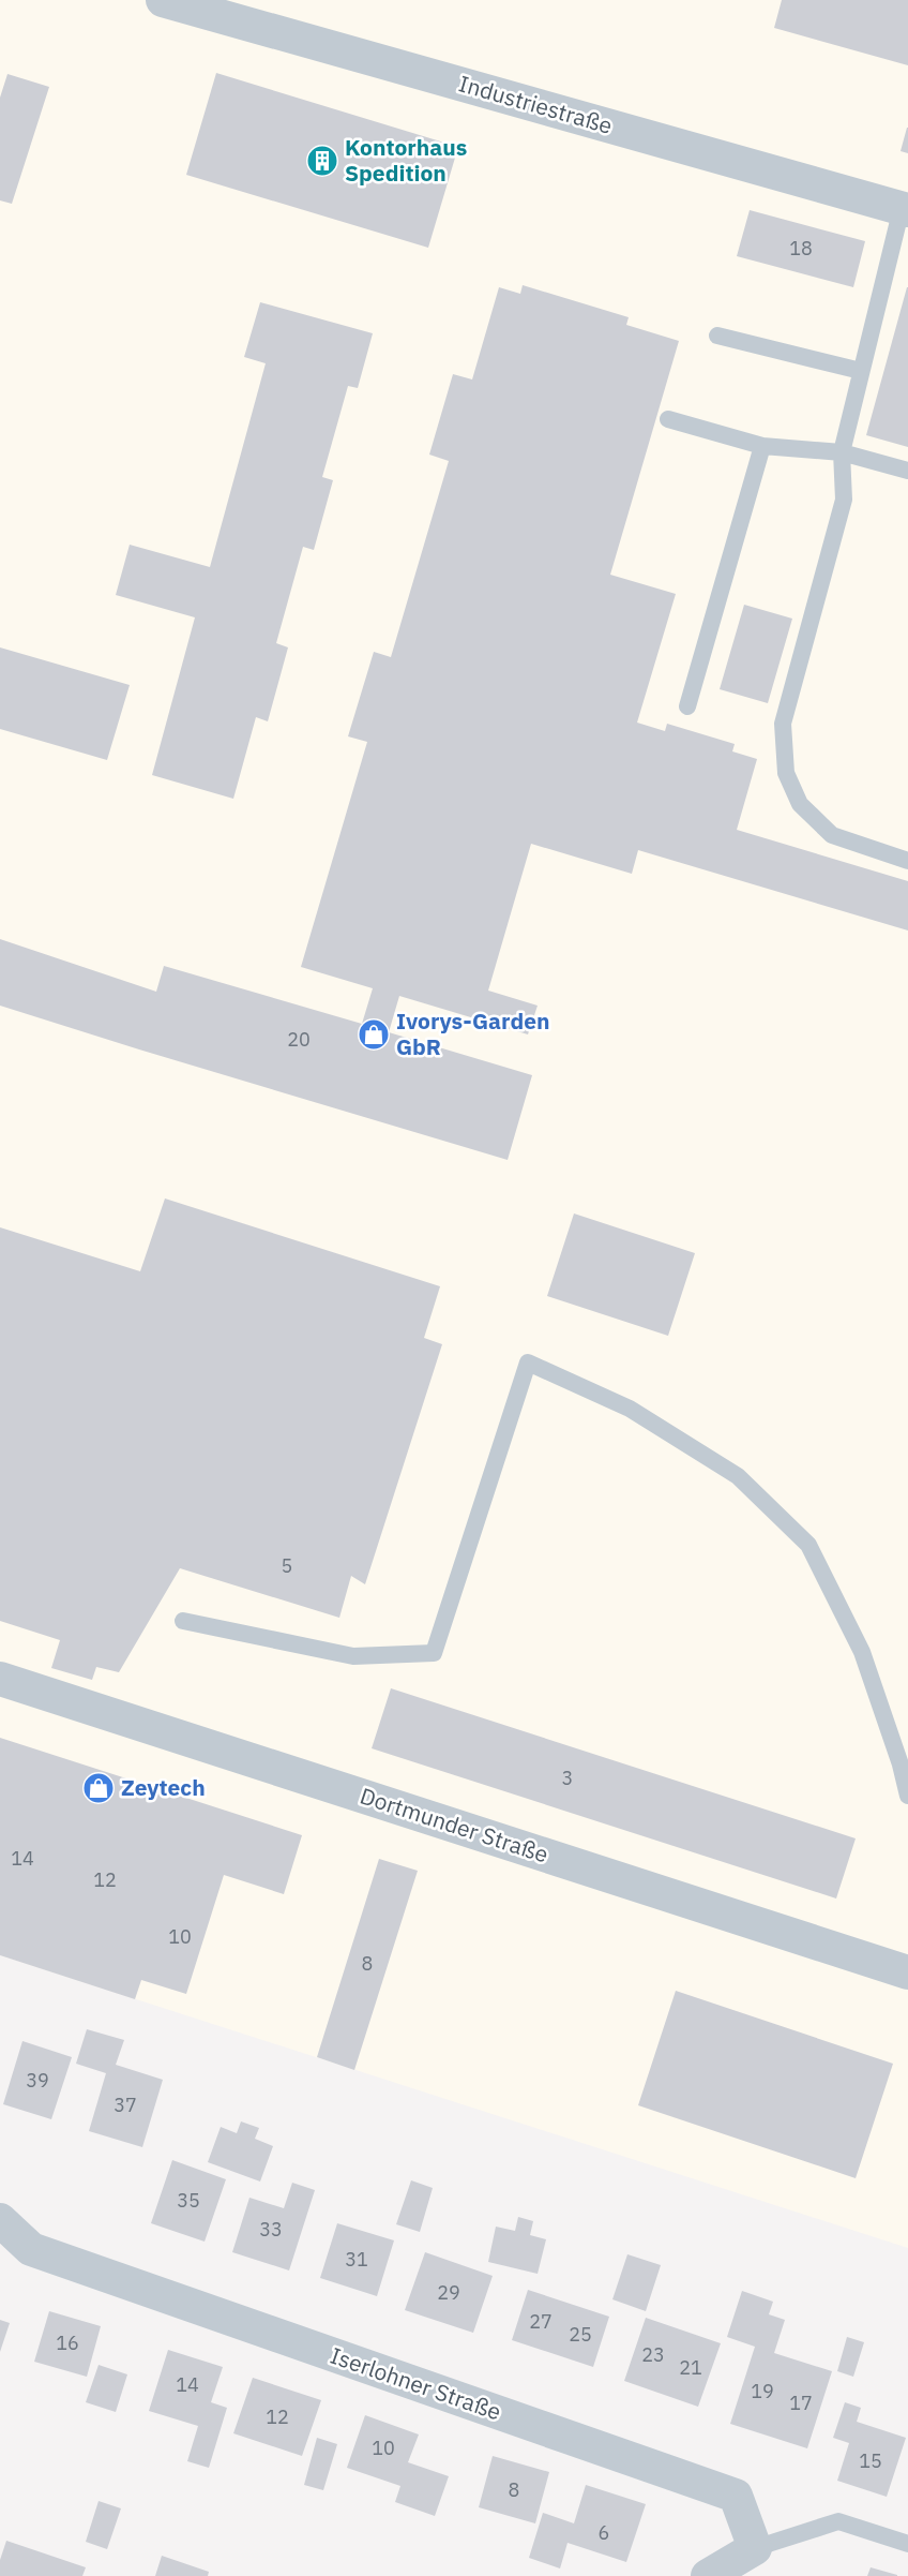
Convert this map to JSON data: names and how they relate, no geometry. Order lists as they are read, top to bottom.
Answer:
{
  "streets": {
    "street": ["Industriestraße", "Dortmunder Straße", "Iserlohner Straße"]
  },
  "places": {
    "building": ["Kontorhaus Spedition"],
    "shop": ["Ivorys-Garden GbR", "Zeytech"]
  },
  "house_numbers": [
    "18",
    "20",
    "5",
    "3",
    "14",
    "12",
    "10",
    "8",
    "39",
    "37",
    "35",
    "33",
    "31",
    "29",
    "27",
    "25",
    "16",
    "23",
    "21",
    "14",
    "19",
    "17",
    "12",
    "10",
    "15",
    "8",
    "6"
  ]
}
